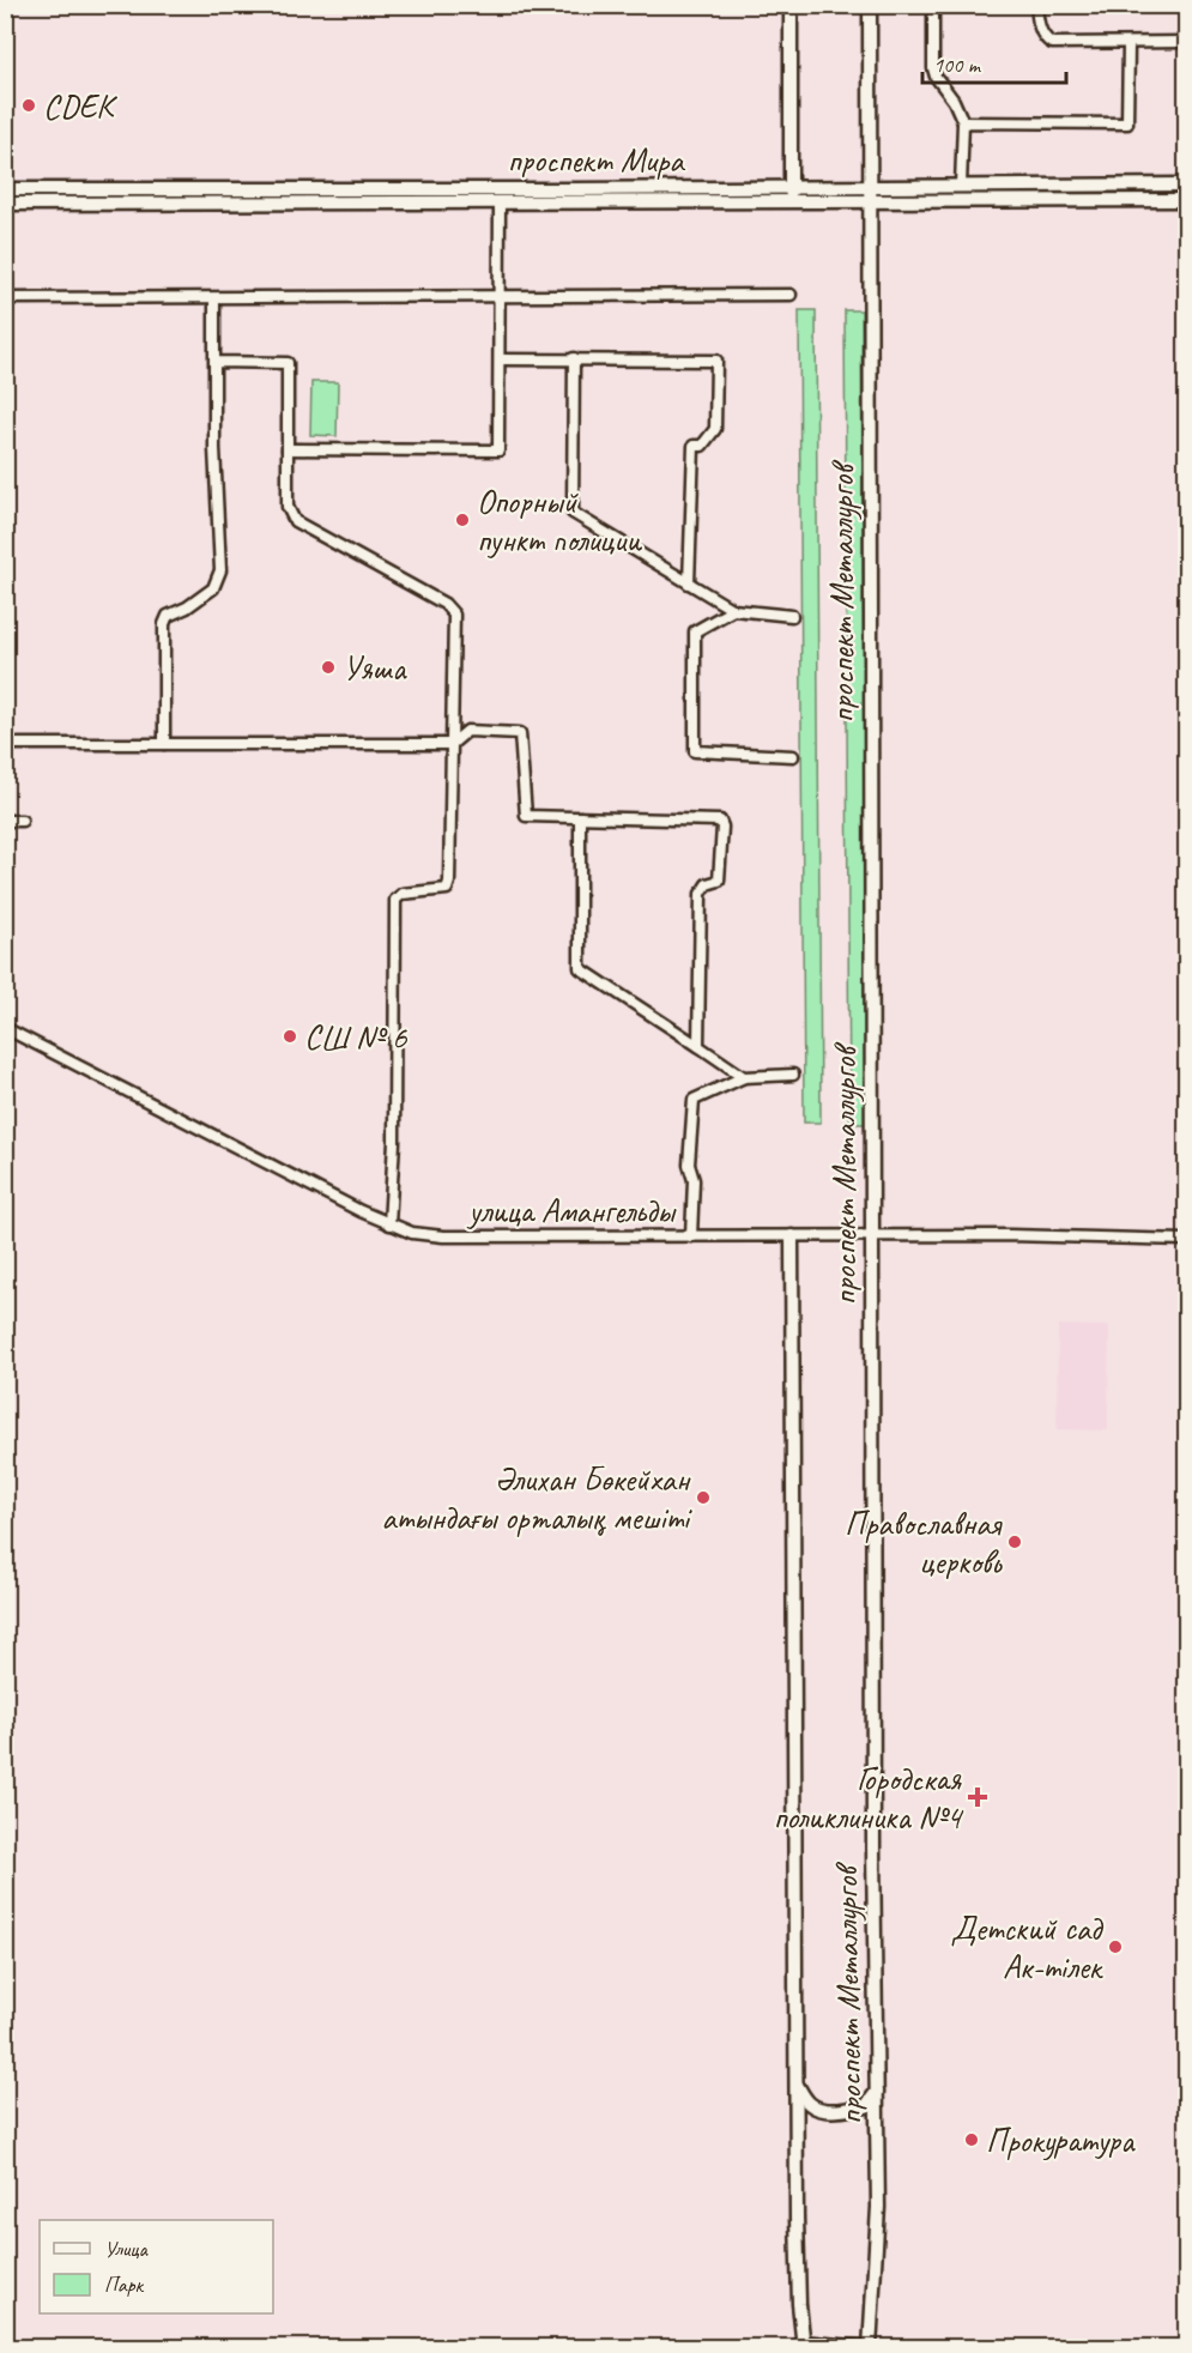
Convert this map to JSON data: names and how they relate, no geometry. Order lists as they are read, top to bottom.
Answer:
{
  "streets": {
    "main road": ["проспект Мира", "проспект Металлургов"],
    "street": ["улица Амангельды"]
  },
  "crossings": [
    ["проспект Мира", "проспект Металлургов"],
    ["проспект Металлургов", "улица Амангельды"]
  ],
  "places": {
    "other": [
      "CDEK",
      "Опорный пункт полиции",
      "Уяша",
      "СШ № 6",
      "Әлихан Бөкейхан атындағы орталық мешіті",
      "Православная церковь",
      "Детский сад Ак-тiлек",
      "Прокуратура"
    ],
    "health": ["Городская поликлиника №4"]
  },
  "legend": ["Улица", "Парк"],
  "scale_bar": "100 m"
}
